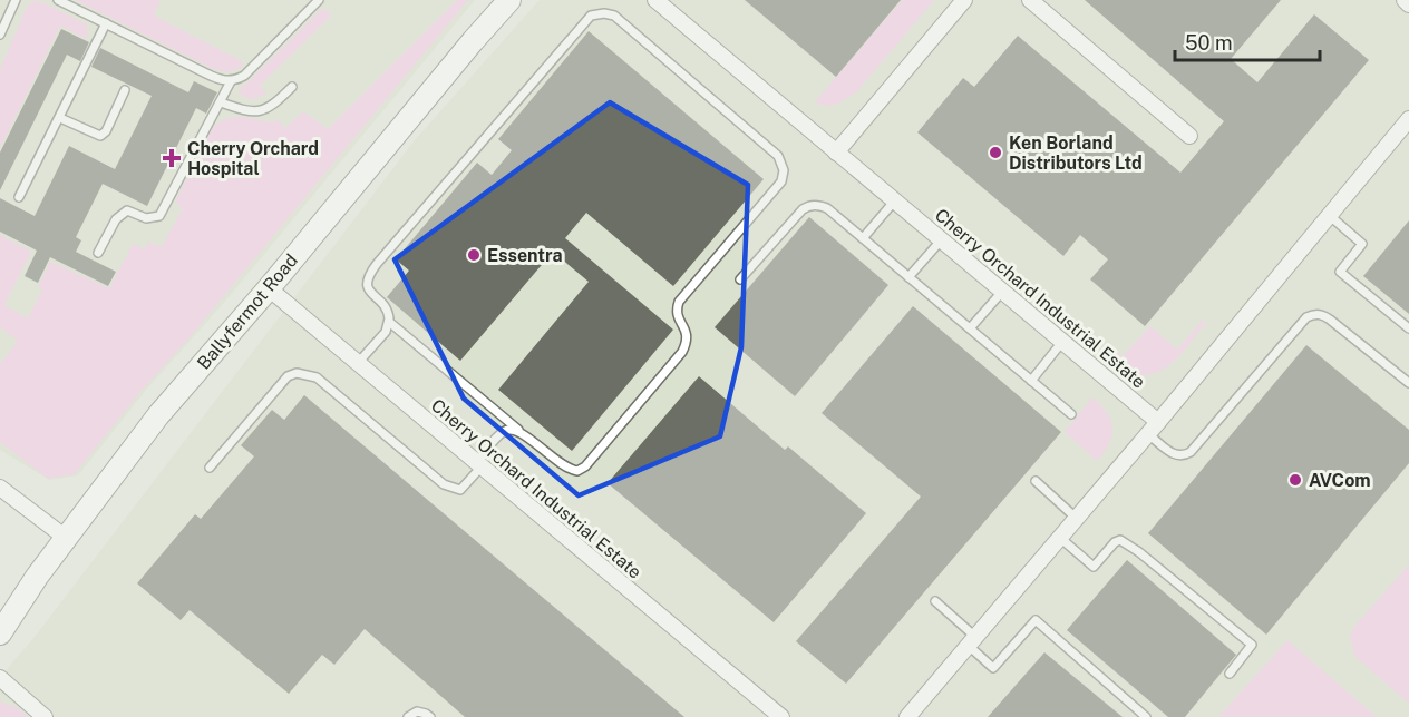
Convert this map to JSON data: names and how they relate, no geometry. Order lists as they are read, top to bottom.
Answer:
{
  "streets": {
    "main road": ["Ballyfermot Road"],
    "street": ["Cherry Orchard Industrial Estate"]
  },
  "crossings": [
    ["Cherry Orchard Industrial Estate", "Ballyfermot Road"]
  ],
  "places": {
    "other": ["Ken Borland Distributors Ltd", "Essentra", "AVCom"],
    "health": ["Cherry Orchard Hospital"]
  },
  "scale_bar": "50 m"
}
